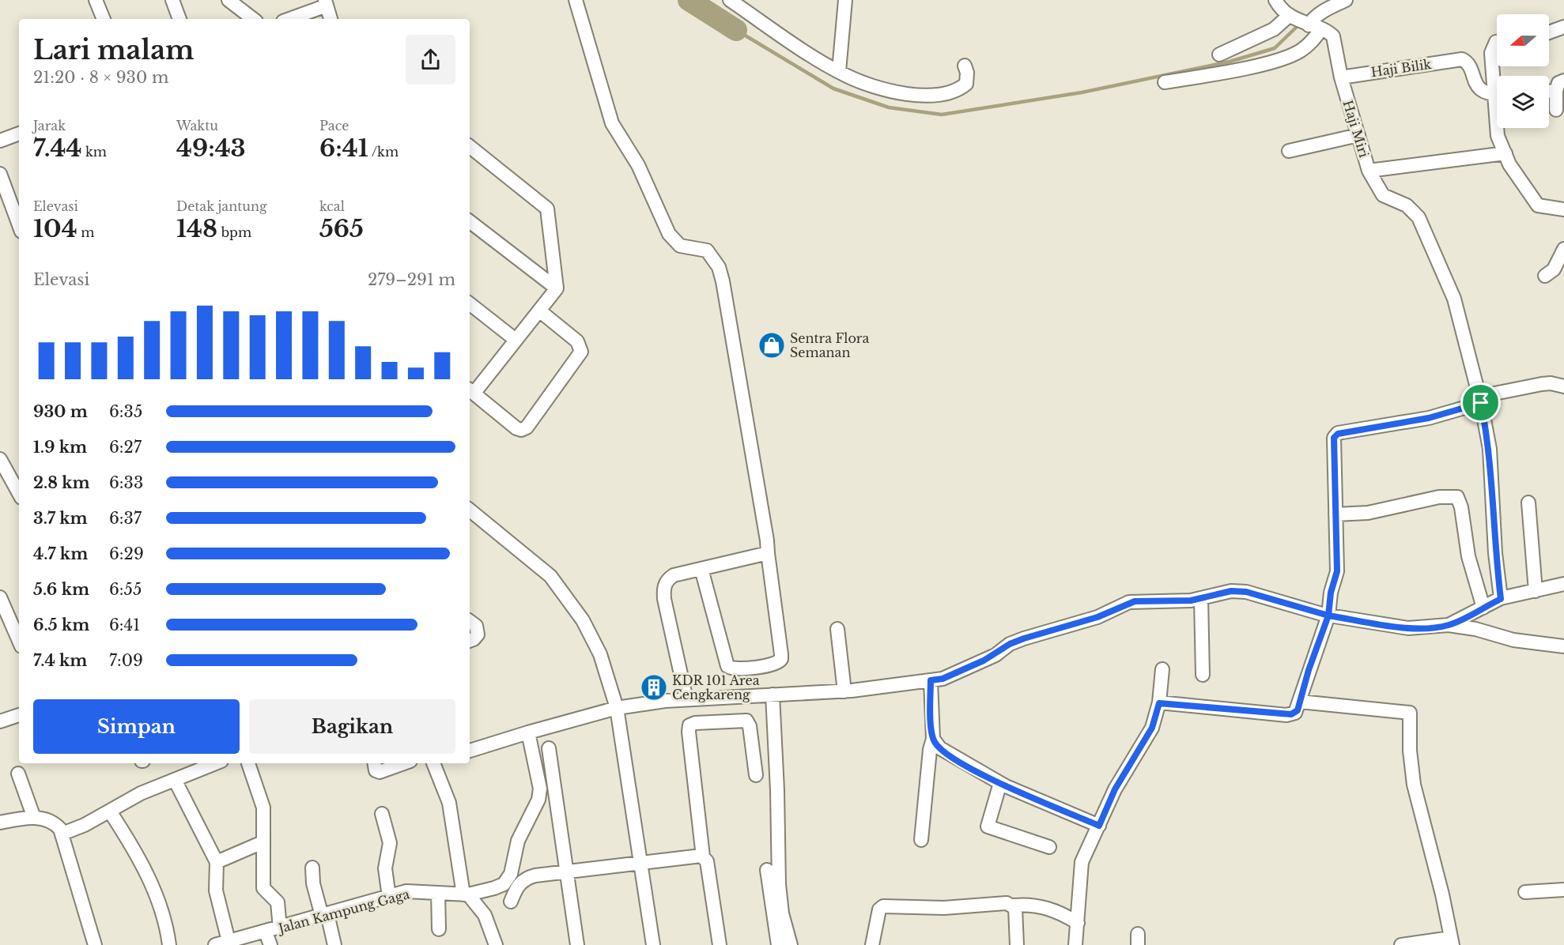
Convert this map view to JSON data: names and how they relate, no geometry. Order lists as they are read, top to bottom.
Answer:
{
  "streets": {
    "street": ["Haji Bilik", "Haji Miri", "Jalan Kampung Gaga"]
  },
  "crossings": [
    ["Haji Bilik", "Haji Miri"]
  ],
  "places": {
    "shop": ["Sentra Flora Semanan"],
    "building": ["KDR 101 Area Cengkareng"]
  },
  "north": "left",
  "page": {
    "heading": ["Lari malam", "21:20 · 8 × 930 m"],
    "stats": [
      ["Jarak", "7.44 km"],
      ["Waktu", "49:43"],
      ["Pace", "6:41 /km"],
      ["Elevasi", "104 m"],
      ["Detak jantung", "148 bpm"],
      ["kcal", "565"]
    ],
    "chart": ["Elevasi", "279–291 m"],
    "list": [
      {
        "name": "930 m",
        "note": "6:35"
      },
      {
        "name": "1.9 km",
        "note": "6:27"
      },
      {
        "name": "2.8 km",
        "note": "6:33"
      },
      {
        "name": "3.7 km",
        "note": "6:37"
      },
      {
        "name": "4.7 km",
        "note": "6:29"
      },
      {
        "name": "5.6 km",
        "note": "6:55"
      },
      {
        "name": "6.5 km",
        "note": "6:41"
      },
      {
        "name": "7.4 km",
        "note": "7:09"
      }
    ],
    "buttons": ["Simpan", "Bagikan"]
  }
}
